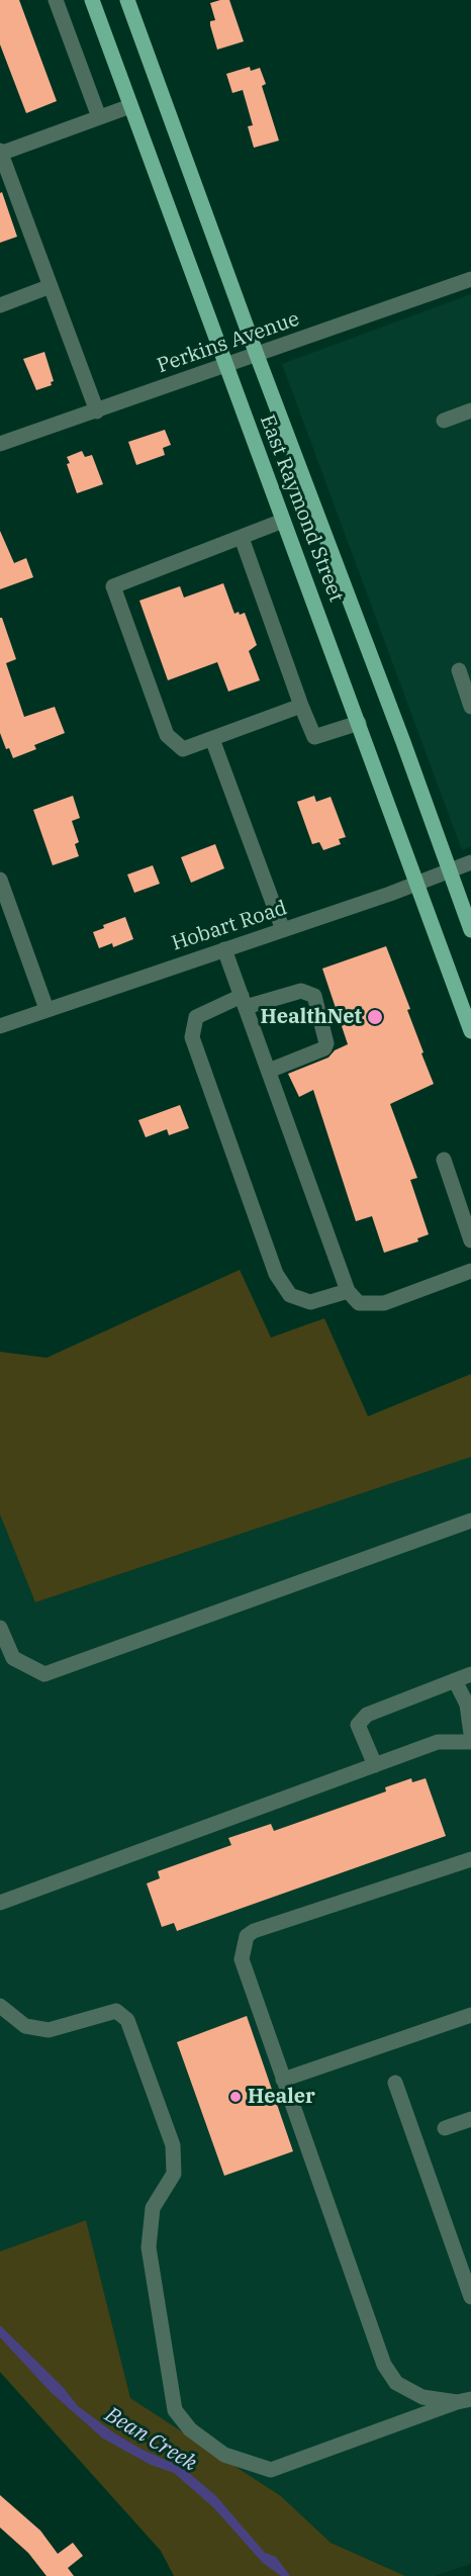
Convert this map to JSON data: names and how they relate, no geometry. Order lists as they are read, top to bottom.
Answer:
{
  "streets": {
    "main road": ["East Raymond Street"],
    "street": ["Perkins Avenue", "Hobart Road"]
  },
  "crossings": [
    ["Perkins Avenue", "East Raymond Street"],
    ["East Raymond Street", "Hobart Road"]
  ],
  "water": ["Bean Creek"],
  "places": ["HealthNet", "Healer"]
}
